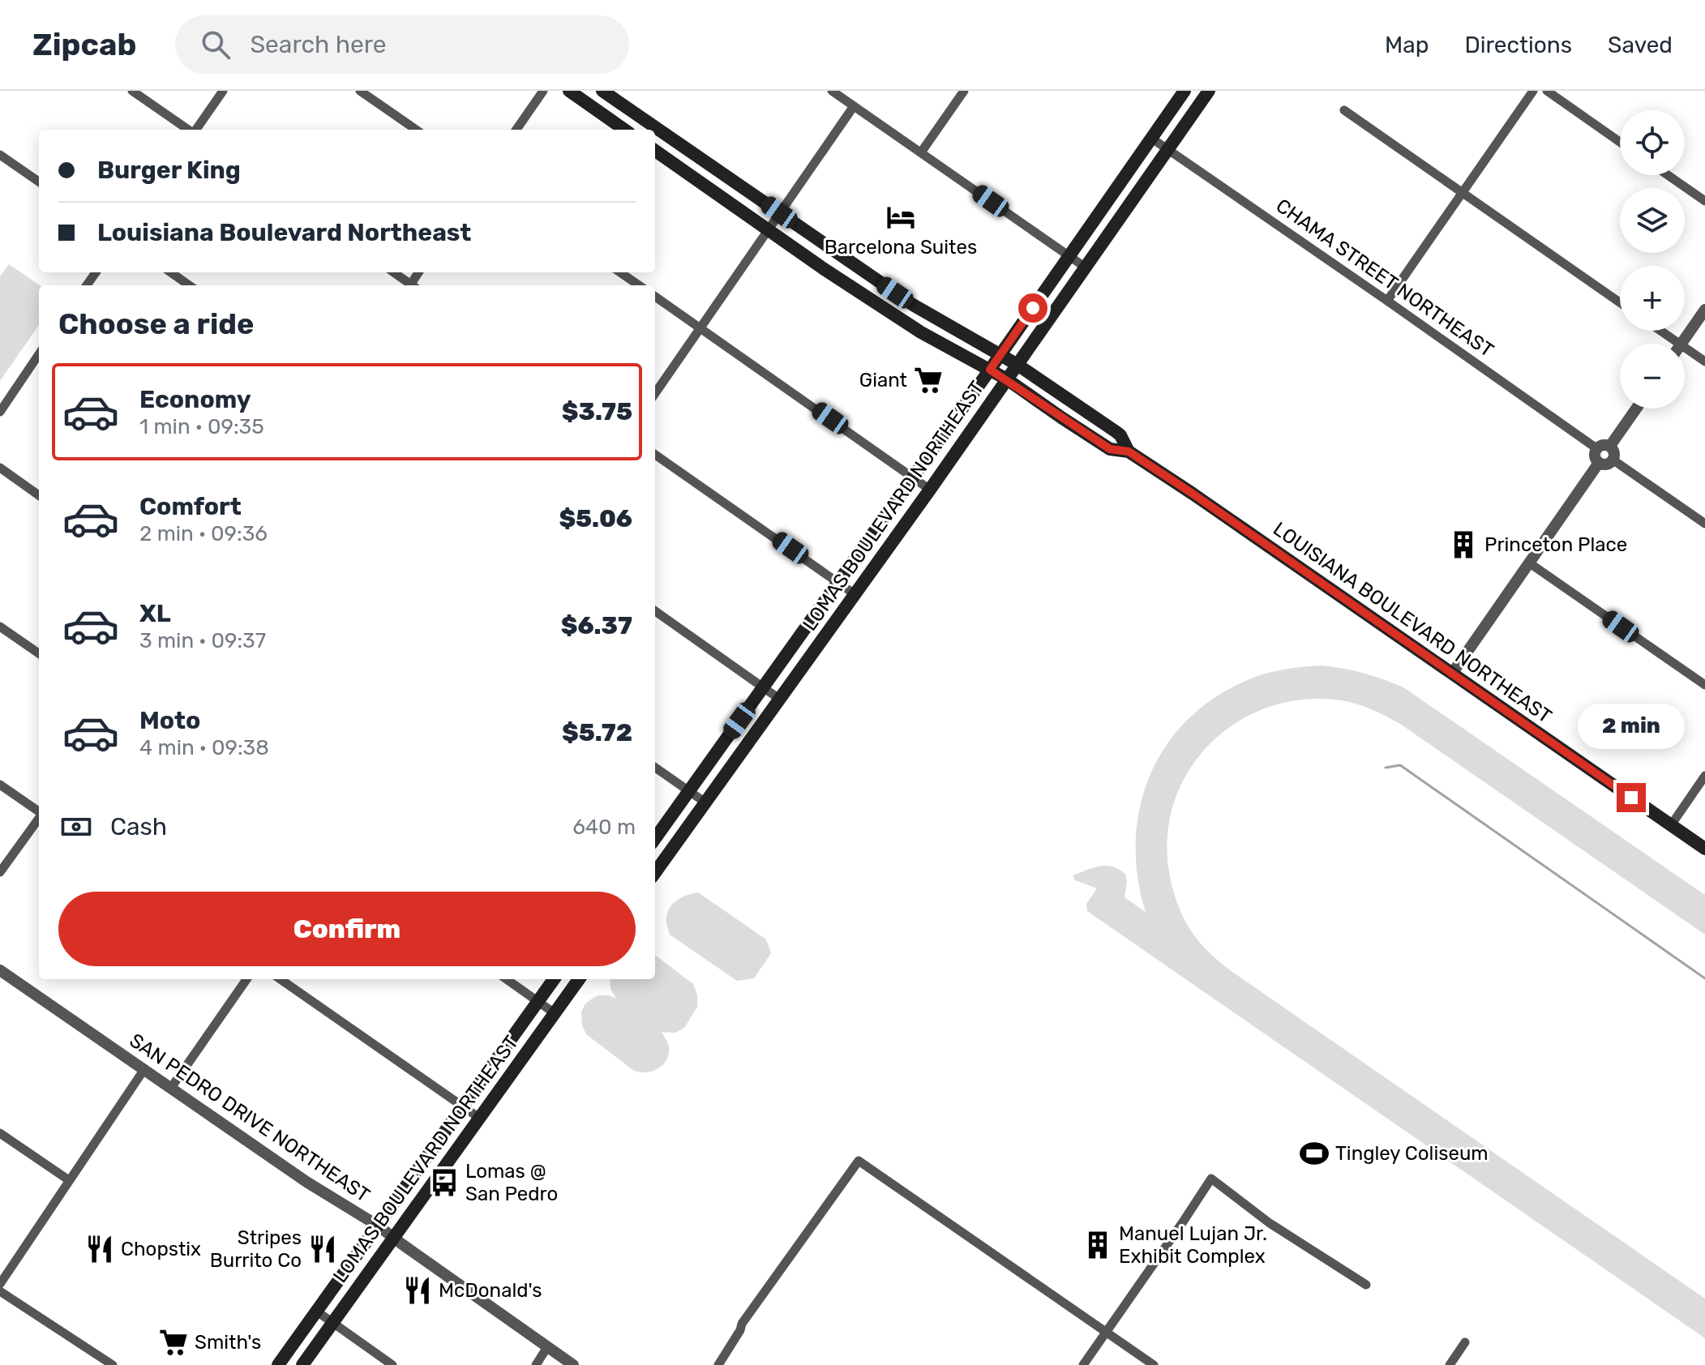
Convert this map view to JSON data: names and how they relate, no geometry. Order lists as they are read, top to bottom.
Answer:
{
  "streets": {
    "main road": ["LOMAS BOULEVARD NORTHEAST", "LOUISIANA BOULEVARD NORTHEAST"],
    "street": ["CHAMA STREET NORTHEAST", "SAN PEDRO DRIVE NORTHEAST"]
  },
  "crossings": [
    ["CHAMA STREET NORTHEAST", "LOMAS BOULEVARD NORTHEAST"],
    ["LOMAS BOULEVARD NORTHEAST", "LOUISIANA BOULEVARD NORTHEAST"],
    ["LOMAS BOULEVARD NORTHEAST", "SAN PEDRO DRIVE NORTHEAST"]
  ],
  "places": {
    "hotel": ["Barcelona Suites"],
    "supermarket": ["Giant", "Smith's"],
    "building": ["Princeton Place", "Manuel Lujan Jr. Exhibit Complex"],
    "sports": ["Tingley Coliseum"],
    "bus stop": ["Lomas @ San Pedro"],
    "restaurant": ["Chopstix", "Stripes Burrito Co", "McDonald's"]
  },
  "page": {
    "header": "Zipcab",
    "search": "Search here",
    "nav": ["Map", "Directions", "Saved"],
    "map_buttons": ["+", "−"],
    "banner": ["Burger King", "Louisiana Boulevard Northeast"],
    "heading": "Choose a ride",
    "list": [
      {
        "name": "Economy",
        "note": "1 min · 09:35",
        "value": "$3.75"
      },
      {
        "name": "Comfort",
        "note": "2 min · 09:36",
        "value": "$5.06"
      },
      {
        "name": "XL",
        "note": "3 min · 09:37",
        "value": "$6.37"
      },
      {
        "name": "Moto",
        "note": "4 min · 09:38",
        "value": "$5.72"
      }
    ],
    "bubble": "2 min",
    "pay": ["Cash", "640 m"],
    "buttons": "Confirm"
  }
}
